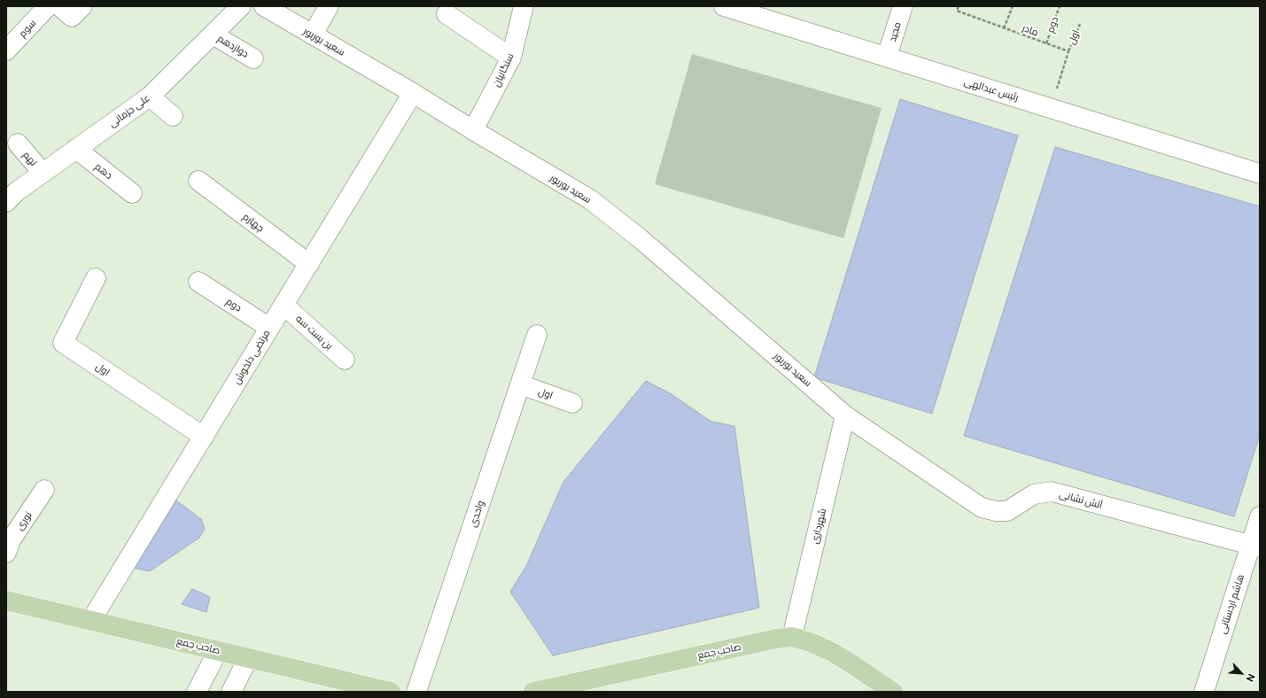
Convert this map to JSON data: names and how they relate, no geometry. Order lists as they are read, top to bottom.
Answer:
{
  "streets": {
    "main road": ["صاحب جمع"],
    "street": [
      "دوم",
      "سوم",
      "مجید",
      "اول",
      "سعید بوربور",
      "دوازدهم",
      "سنگانیان",
      "رئیس عبدالهی",
      "علی جزمانی",
      "نهم",
      "دهم",
      "چهارم",
      "بن بست سه",
      "مرتضی دلخوش",
      "آتش نشانی",
      "واحدی",
      "نوری",
      "شهرداری",
      "هاشم اردستانی"
    ],
    "path": ["مادر"]
  },
  "crossings": [
    ["دوم", "مادر"],
    ["دوم", "مرتضی دلخوش"],
    ["مادر", "اول"],
    ["مجید", "رئیس عبدالهی"],
    ["اول", "مرتضی دلخوش"],
    ["اول", "واحدی"],
    ["سعید بوربور", "سنگانیان"],
    ["سعید بوربور", "مرتضی دلخوش"],
    ["سعید بوربور", "آتش نشانی"],
    ["سعید بوربور", "شهرداری"],
    ["دوازدهم", "علی جزمانی"],
    ["علی جزمانی", "نهم"],
    ["علی جزمانی", "دهم"],
    ["چهارم", "مرتضی دلخوش"],
    ["بن بست سه", "مرتضی دلخوش"],
    ["مرتضی دلخوش", "صاحب جمع"],
    ["آتش نشانی", "شهرداری"],
    ["آتش نشانی", "هاشم اردستانی"],
    ["شهرداری", "صاحب جمع"]
  ],
  "north": "bottom right"
}
